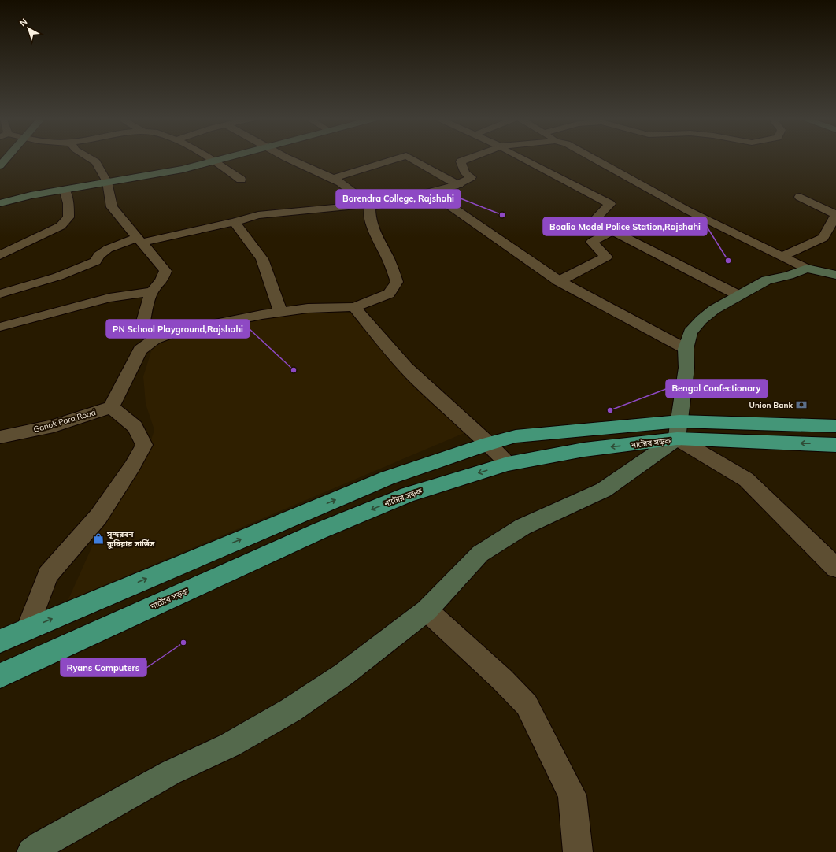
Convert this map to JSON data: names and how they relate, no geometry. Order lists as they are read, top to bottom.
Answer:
{
  "streets": {
    "highway": ["নাটোর সড়ক"],
    "street": ["Ganok Para Road"]
  },
  "places": {
    "other": [
      "Borendra College, Rajshahi",
      "Boalia Model Police Station,Rajshahi",
      "PN School Playground,Rajshahi",
      "Bengal Confectionary",
      "Ryans Computers"
    ],
    "bank": ["Union Bank"],
    "shop": ["সুন্দরবন কুরিয়ার সার্ভিস"]
  },
  "north": "top left"
}
